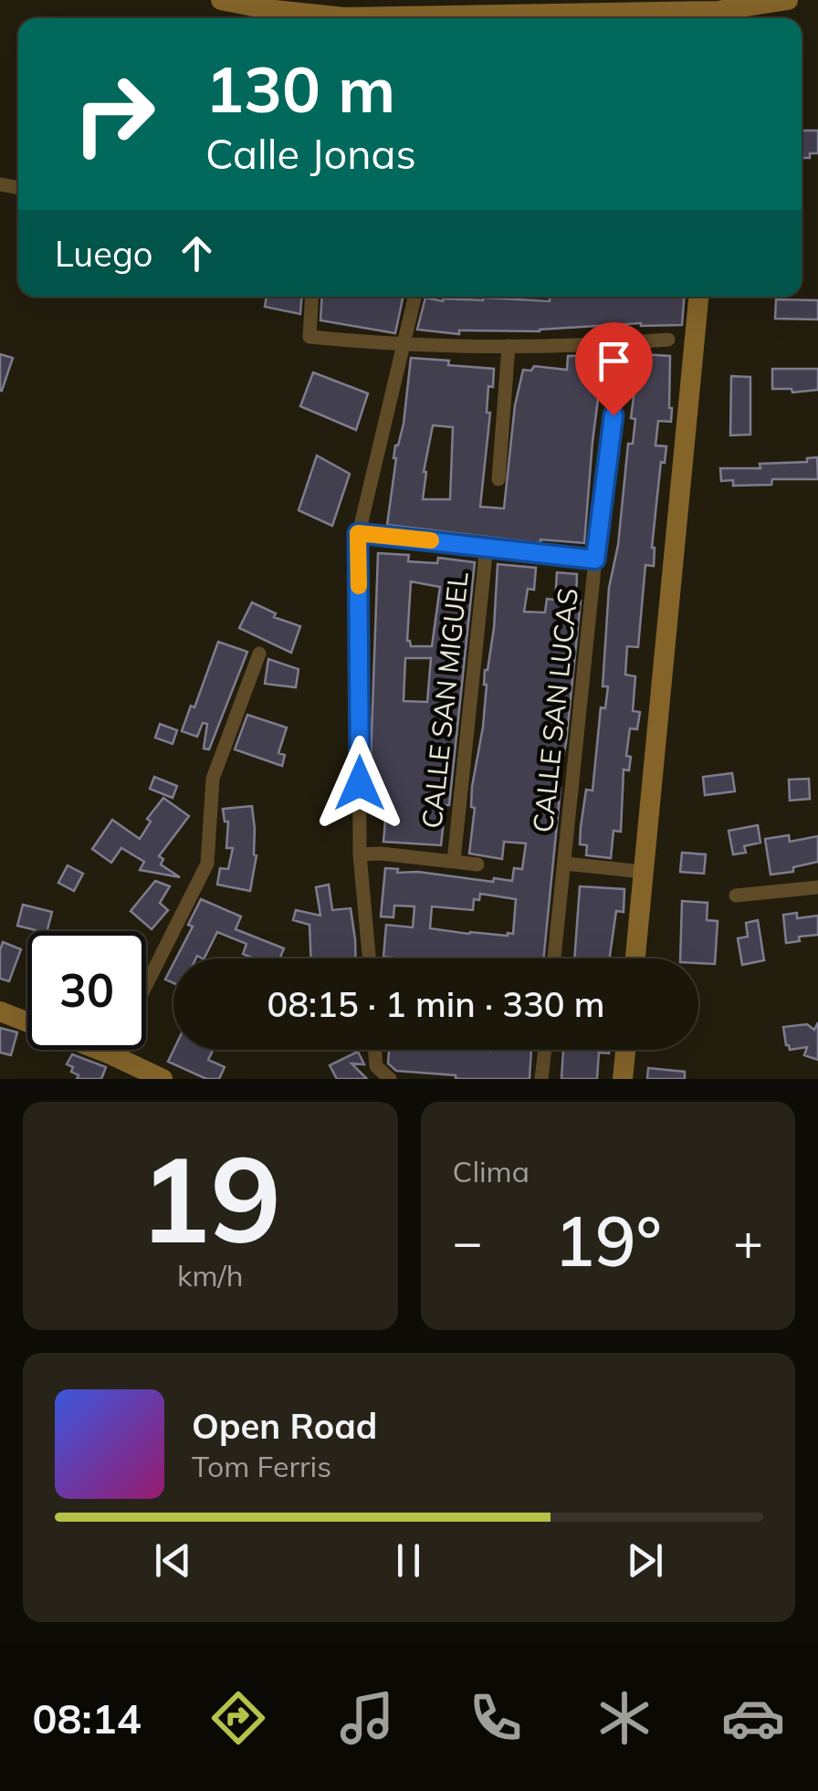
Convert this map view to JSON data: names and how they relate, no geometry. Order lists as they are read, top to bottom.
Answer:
{
  "streets": {
    "street": ["CALLE SAN MIGUEL", "CALLE SAN LUCAS"]
  },
  "page": {
    "turn": ["130 m", "Calle Jonas"],
    "then": "Luego",
    "limit": "30",
    "trip": "08:15 · 1 min · 330 m",
    "tile": [
      ["19", "km/h"],
      "Clima"
    ],
    "heat": ["−", "19°", "+"],
    "song": ["Open Road", "Tom Ferris"],
    "tabs": "08:14"
  }
}
